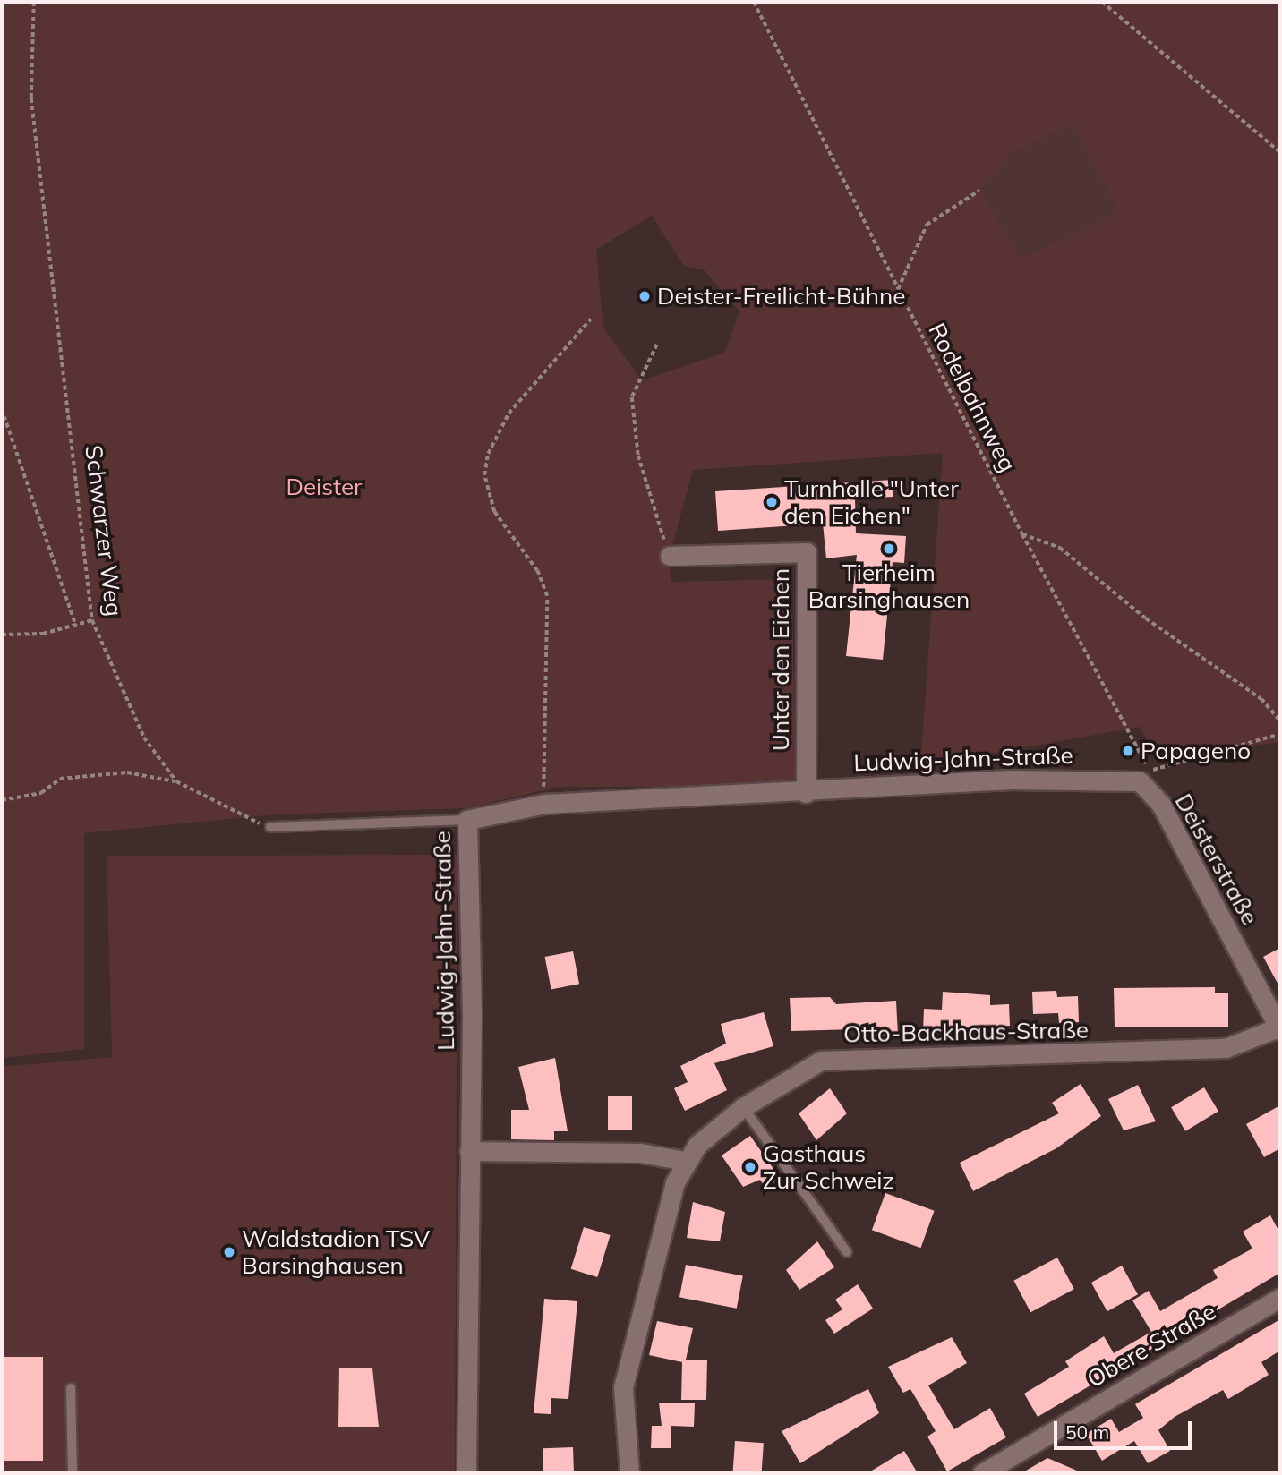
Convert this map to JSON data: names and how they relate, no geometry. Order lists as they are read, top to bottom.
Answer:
{
  "streets": {
    "street": [
      "Unter den Eichen",
      "Ludwig-Jahn-Straße",
      "Deisterstraße",
      "Otto-Backhaus-Straße",
      "Obere Straße"
    ],
    "path": ["Rodelbahnweg", "Schwarzer Weg"]
  },
  "crossings": [
    ["Rodelbahnweg", "Ludwig-Jahn-Straße"],
    ["Rodelbahnweg", "Deisterstraße"],
    ["Unter den Eichen", "Ludwig-Jahn-Straße"],
    ["Ludwig-Jahn-Straße", "Deisterstraße"],
    ["Deisterstraße", "Otto-Backhaus-Straße"]
  ],
  "parks": ["Deister"],
  "places": [
    "Deister-Freilicht-Bühne",
    "Turnhalle \"Unter den Eichen\"",
    "Tierheim Barsinghausen",
    "Papageno",
    "Gasthaus Zur Schweiz",
    "Waldstadion TSV Barsinghausen"
  ],
  "scale_bar": "50 m"
}
